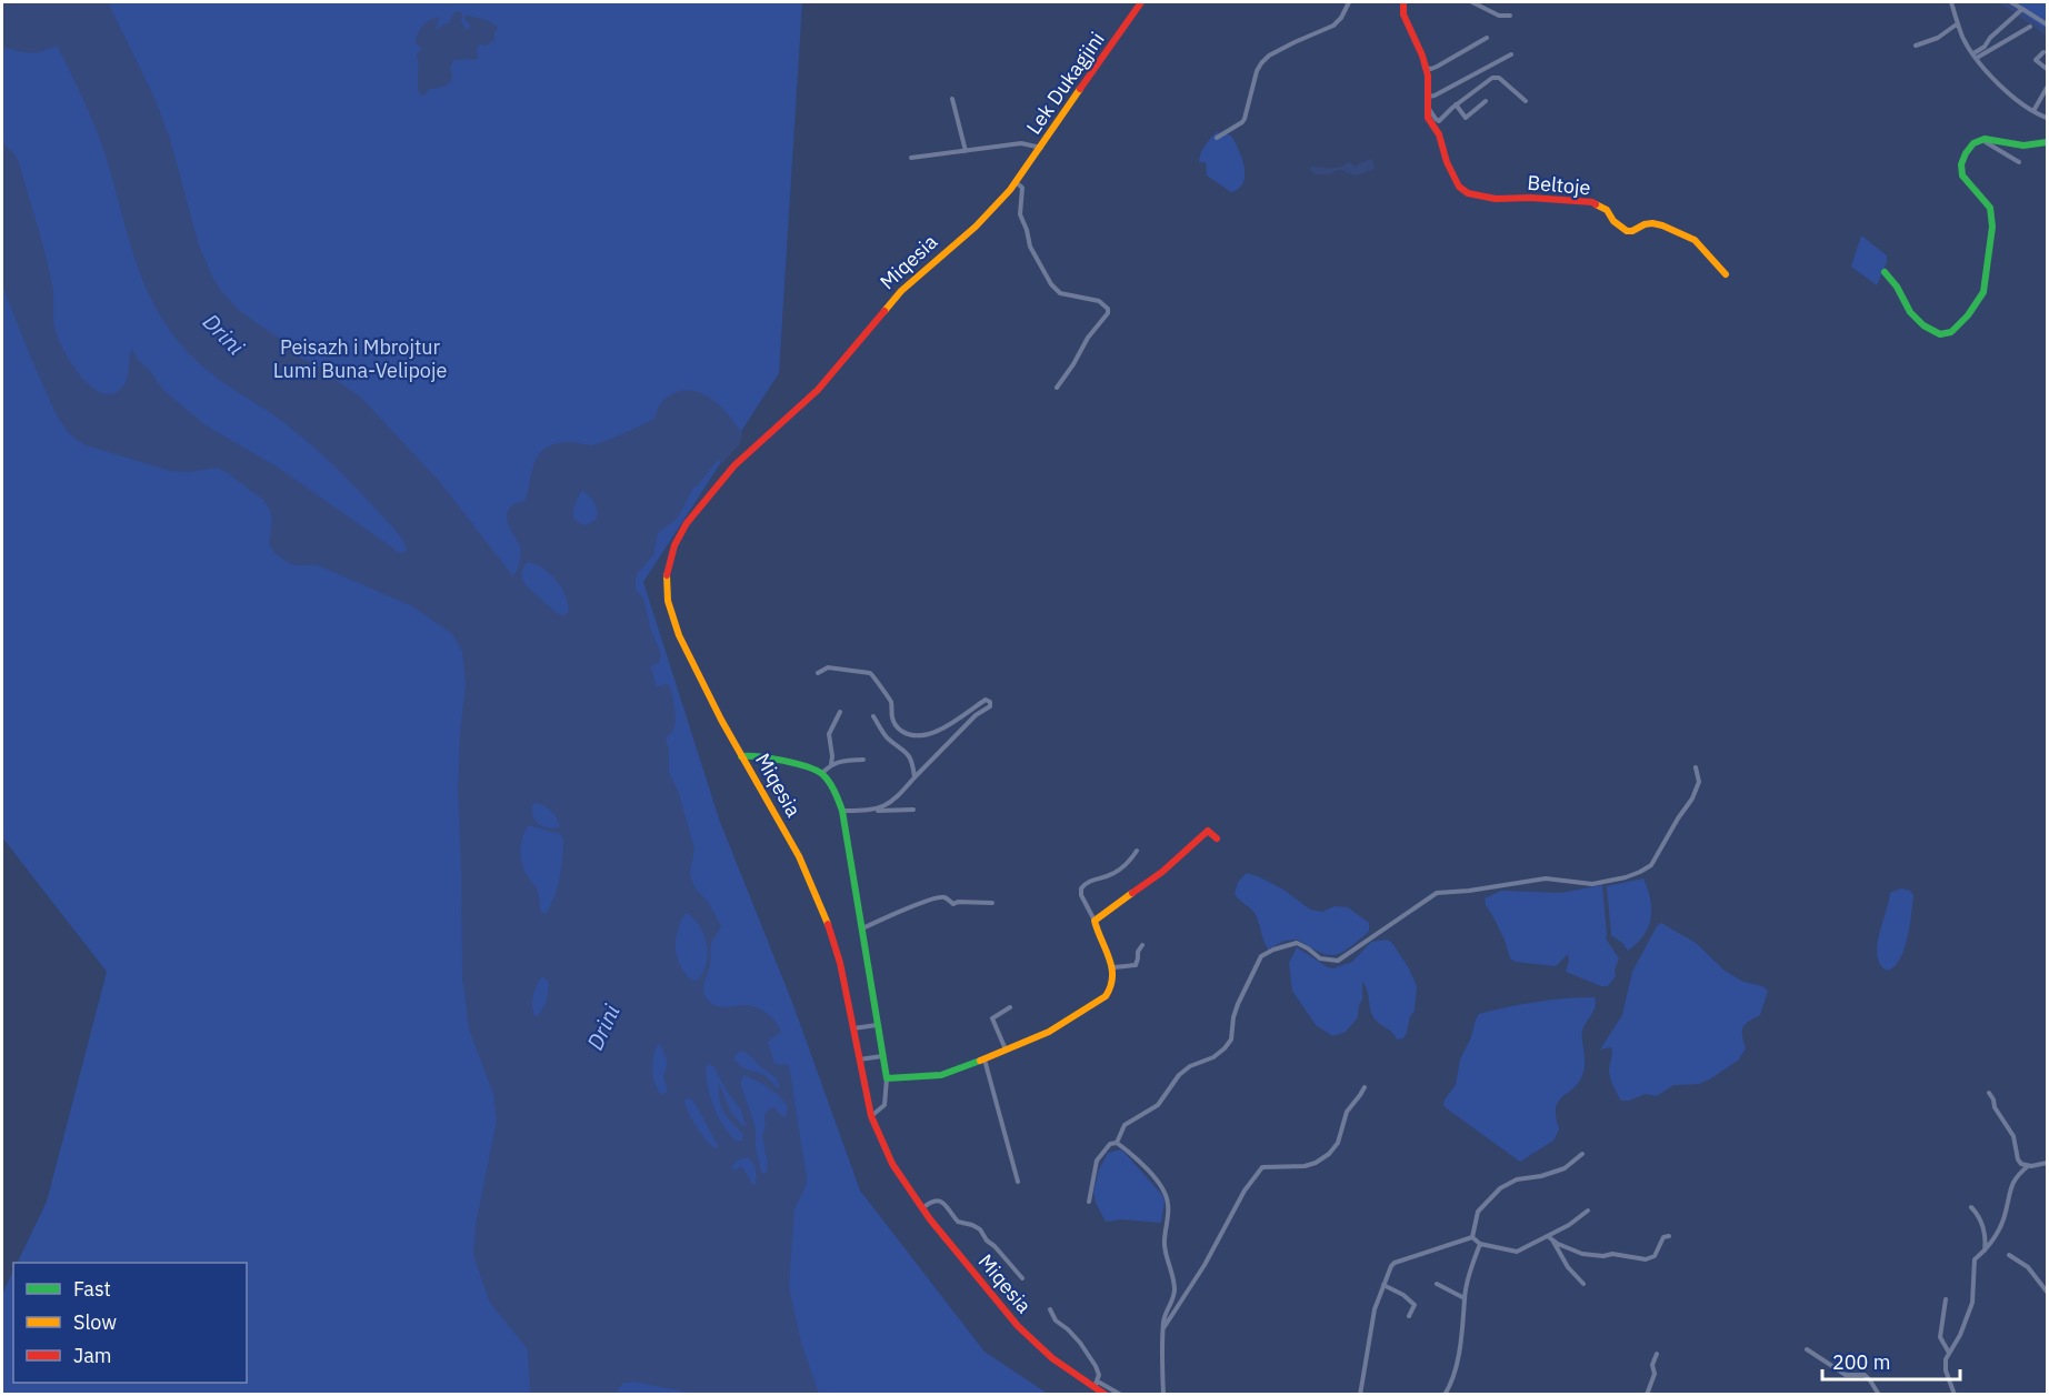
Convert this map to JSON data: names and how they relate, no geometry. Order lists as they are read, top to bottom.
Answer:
{
  "streets": {
    "street": ["Lek Dukagjini", "Beltoje", "Miqesia"]
  },
  "crossings": [
    ["Lek Dukagjini", "Miqesia"]
  ],
  "water": ["Drini"],
  "parks": ["Peisazh i Mbrojtur Lumi Buna-Velipoje"],
  "legend": ["Fast", "Slow", "Jam"],
  "scale_bar": "200 m"
}
